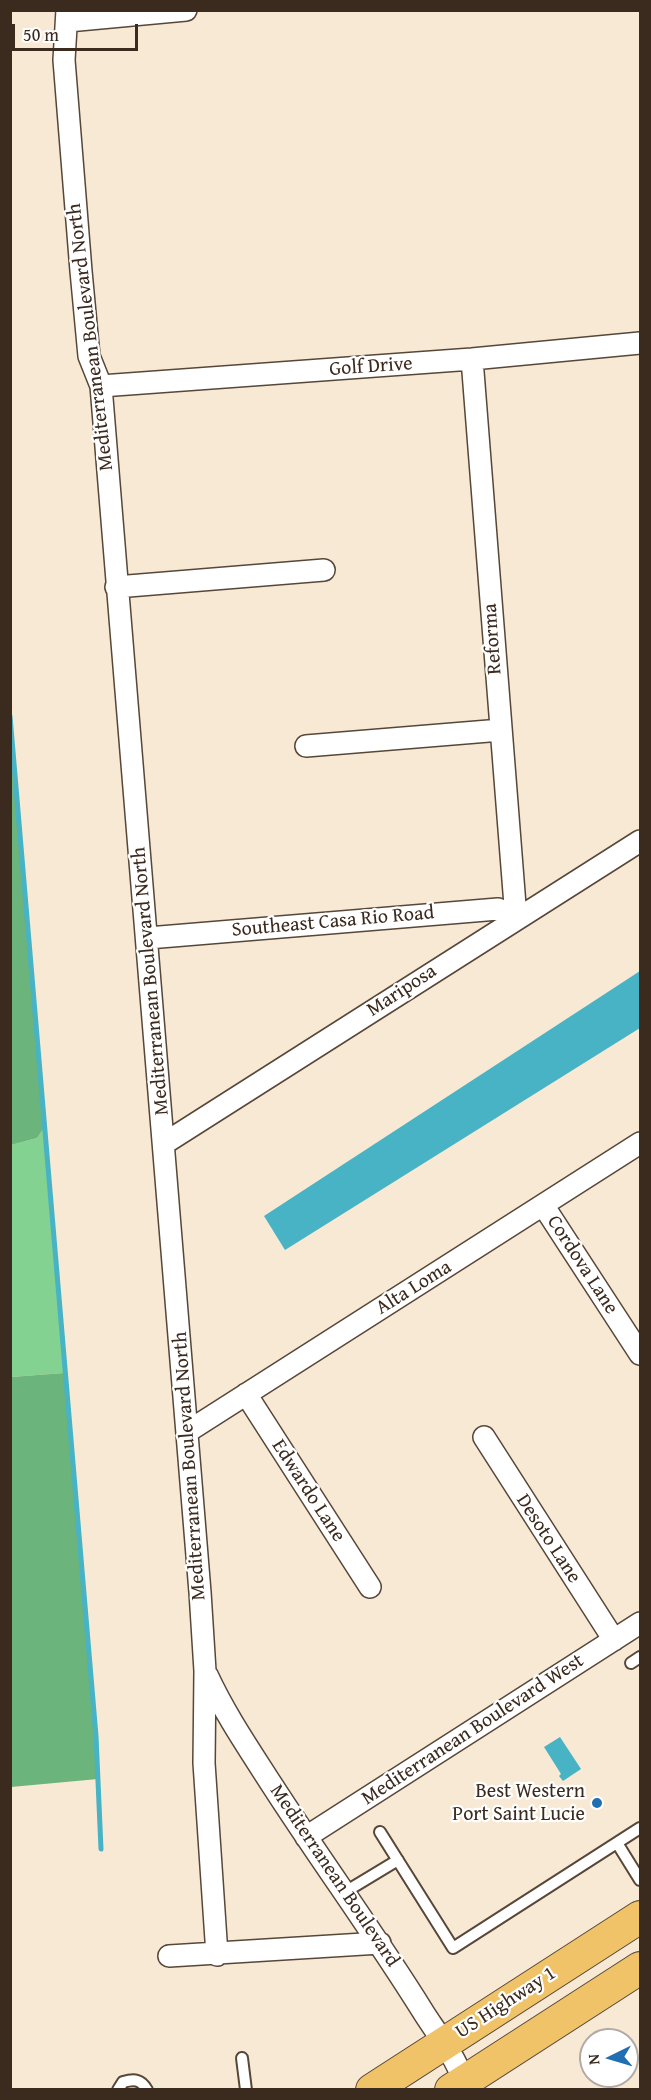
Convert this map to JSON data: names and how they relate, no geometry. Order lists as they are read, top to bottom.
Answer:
{
  "streets": {
    "main road": ["US Highway 1"],
    "street": [
      "Mediterranean Boulevard North",
      "Golf Drive",
      "Reforma",
      "Southeast Casa Rio Road",
      "Mariposa",
      "Cordova Lane",
      "Alta Loma",
      "Edwardo Lane",
      "Desoto Lane",
      "Mediterranean Boulevard West",
      "Mediterranean Boulevard"
    ]
  },
  "crossings": [
    ["Mediterranean Boulevard North", "Golf Drive"],
    ["Mediterranean Boulevard North", "Southeast Casa Rio Road"],
    ["Mediterranean Boulevard North", "Mariposa"],
    ["Mediterranean Boulevard North", "Alta Loma"],
    ["Mediterranean Boulevard North", "Mediterranean Boulevard"],
    ["Golf Drive", "Reforma"],
    ["Reforma", "Southeast Casa Rio Road"],
    ["Reforma", "Mariposa"],
    ["Southeast Casa Rio Road", "Mariposa"],
    ["Cordova Lane", "Alta Loma"],
    ["Alta Loma", "Edwardo Lane"],
    ["Desoto Lane", "Mediterranean Boulevard West"],
    ["Mediterranean Boulevard West", "Mediterranean Boulevard"],
    ["Mediterranean Boulevard", "US Highway 1"]
  ],
  "places": ["Best Western Port Saint Lucie"],
  "scale_bar": "50 m",
  "north": "left"
}
